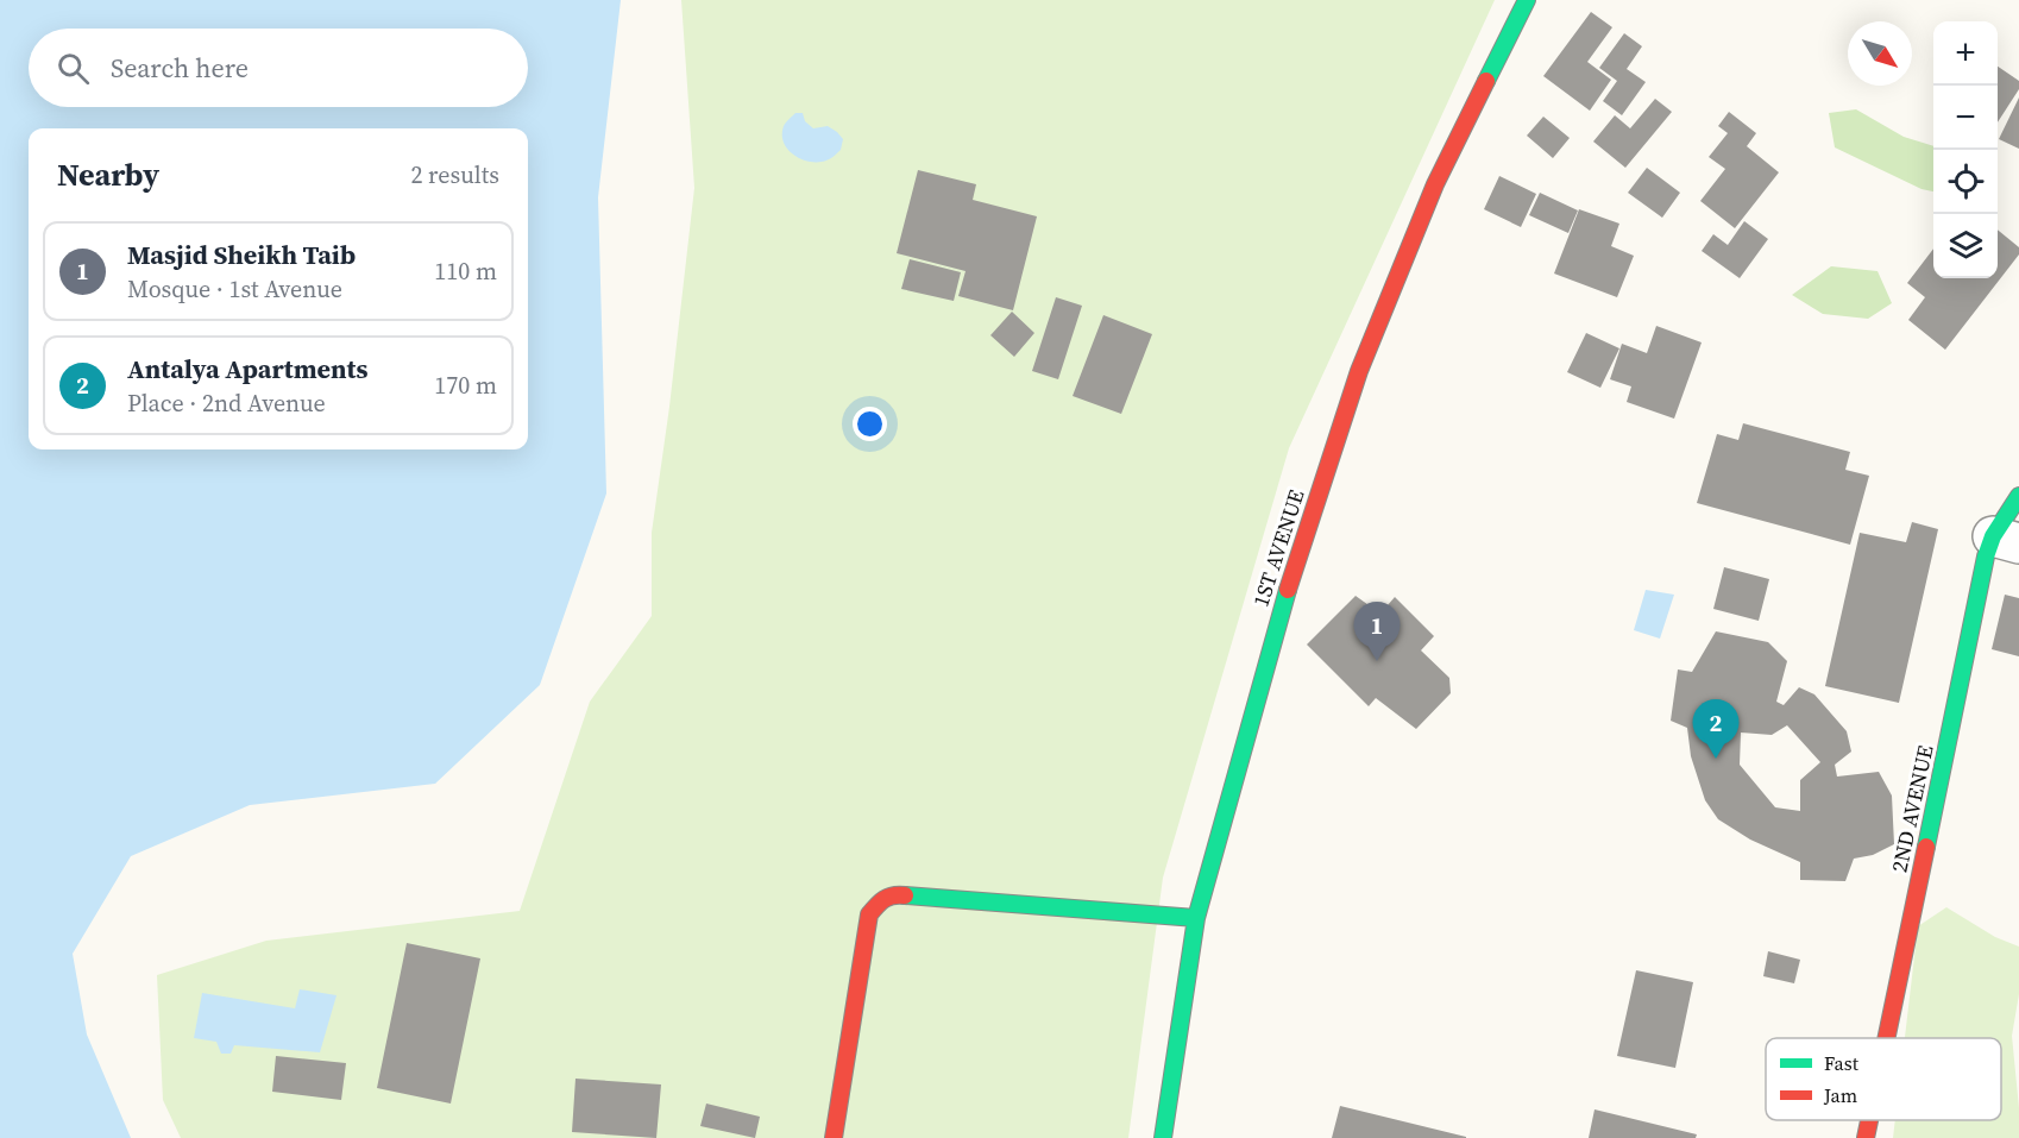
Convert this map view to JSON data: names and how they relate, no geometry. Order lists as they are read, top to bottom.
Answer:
{
  "streets": {
    "street": ["1ST AVENUE", "2ND AVENUE"]
  },
  "legend": ["Fast", "Jam"],
  "north": "bottom right",
  "page": {
    "map_buttons": ["+", "−"],
    "search": "Search here",
    "heading": ["Nearby", "2 results"],
    "list": [
      {
        "mark": "1",
        "name": "Masjid Sheikh Taib",
        "note": "Mosque · 1st Avenue",
        "value": "110 m"
      },
      {
        "mark": "2",
        "name": "Antalya Apartments",
        "note": "Place · 2nd Avenue",
        "value": "170 m"
      }
    ],
    "pins": ["1", "2"]
  }
}
